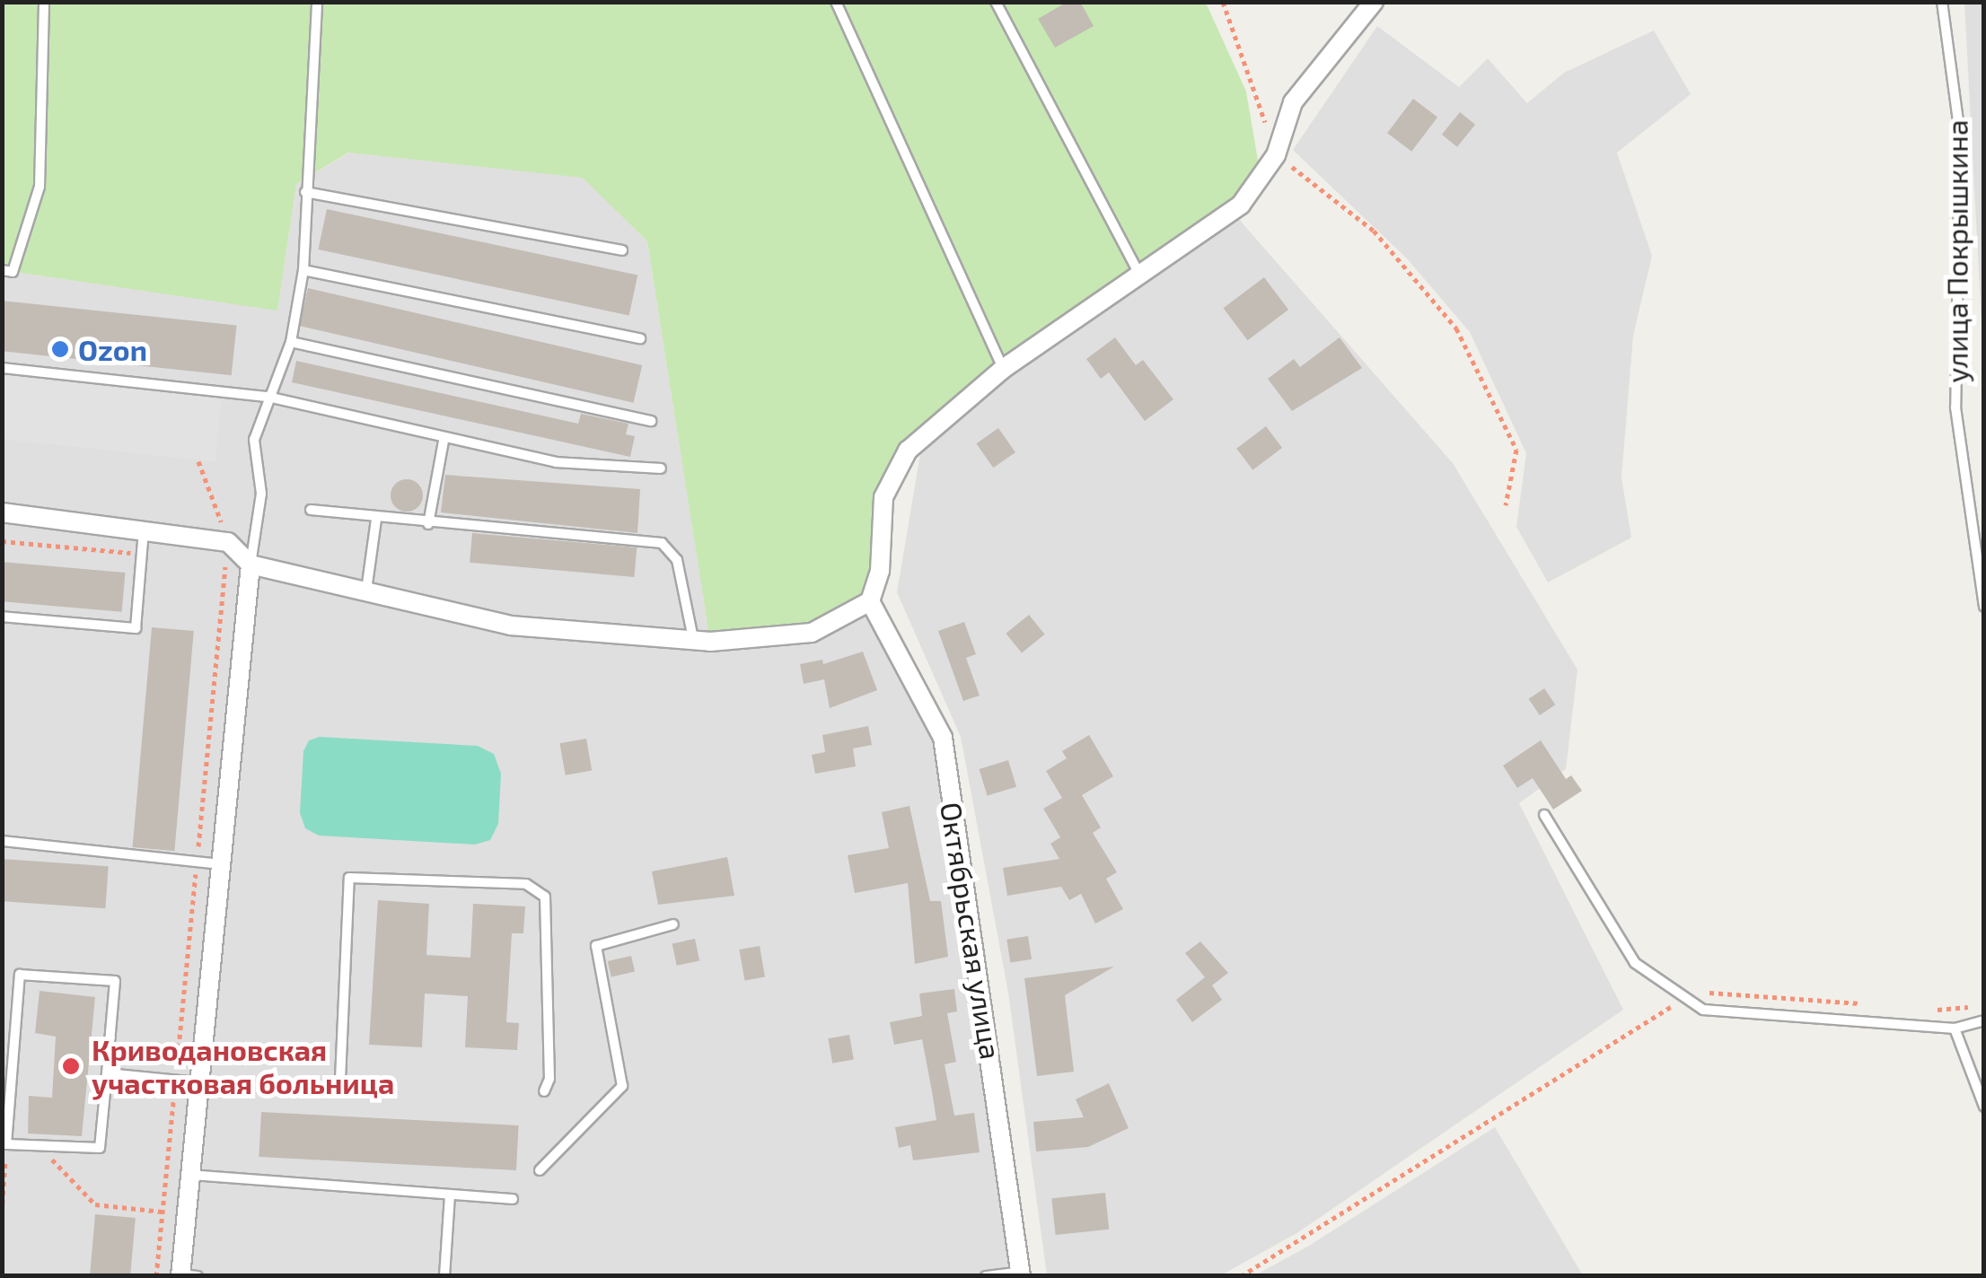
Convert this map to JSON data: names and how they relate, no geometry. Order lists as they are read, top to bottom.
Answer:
{
  "streets": {
    "street": ["Октябрьская улица"],
    "lane": ["улица Покрышкина"]
  },
  "places": ["Ozon", "Криводановская участковая больница"]
}
